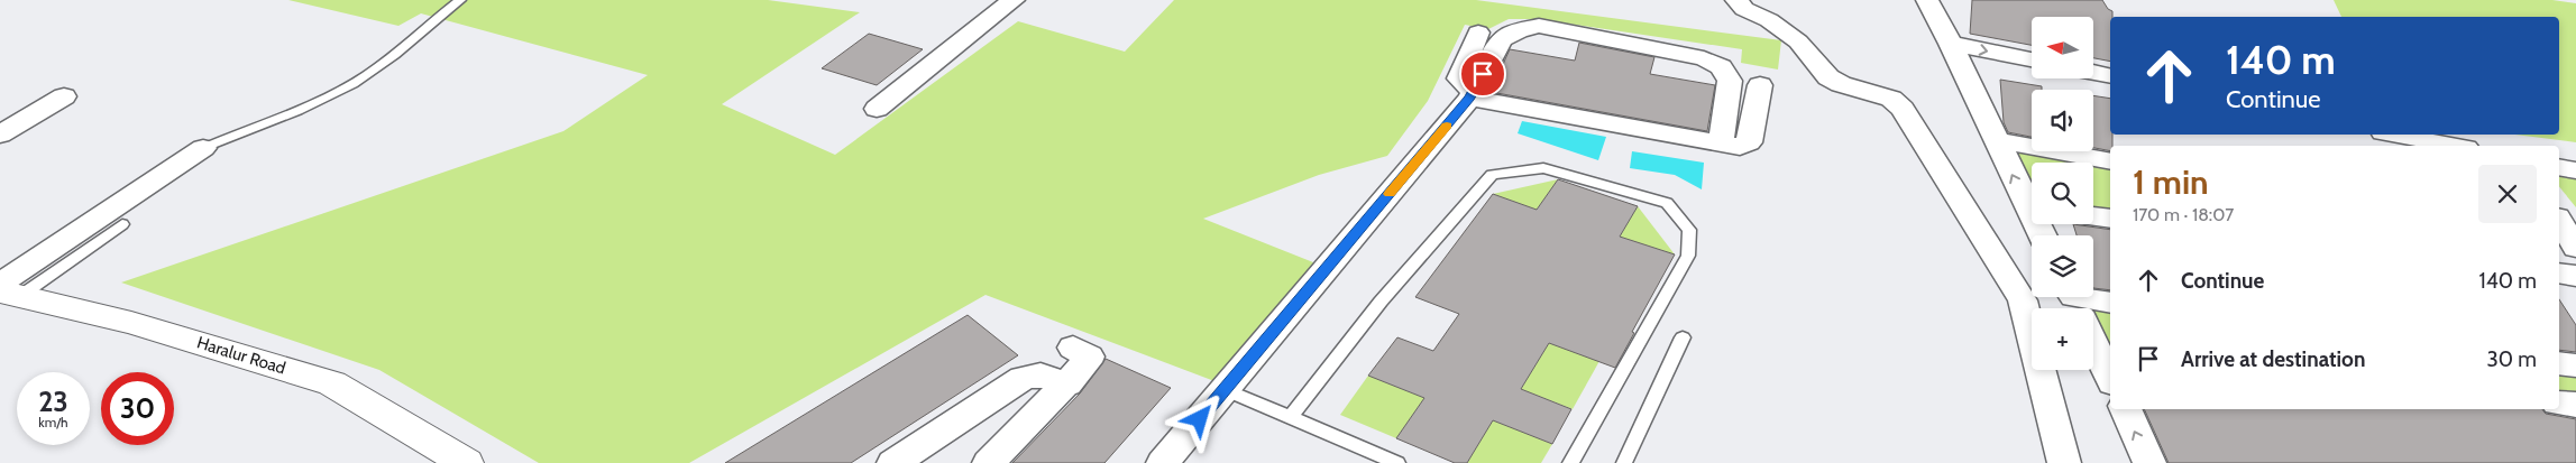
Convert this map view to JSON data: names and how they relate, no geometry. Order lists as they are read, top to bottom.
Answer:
{
  "streets": {
    "street": ["Haralur Road"]
  },
  "north": "left",
  "page": {
    "map_buttons": "+",
    "turn": ["140 m", "Continue"],
    "heading": ["1 min", "170 m · 18:07"],
    "list": [
      {
        "name": "Continue",
        "value": "140 m"
      },
      {
        "name": "Arrive at destination",
        "value": "30 m"
      }
    ],
    "speed": "23 km/h",
    "limit": "30"
  }
}
